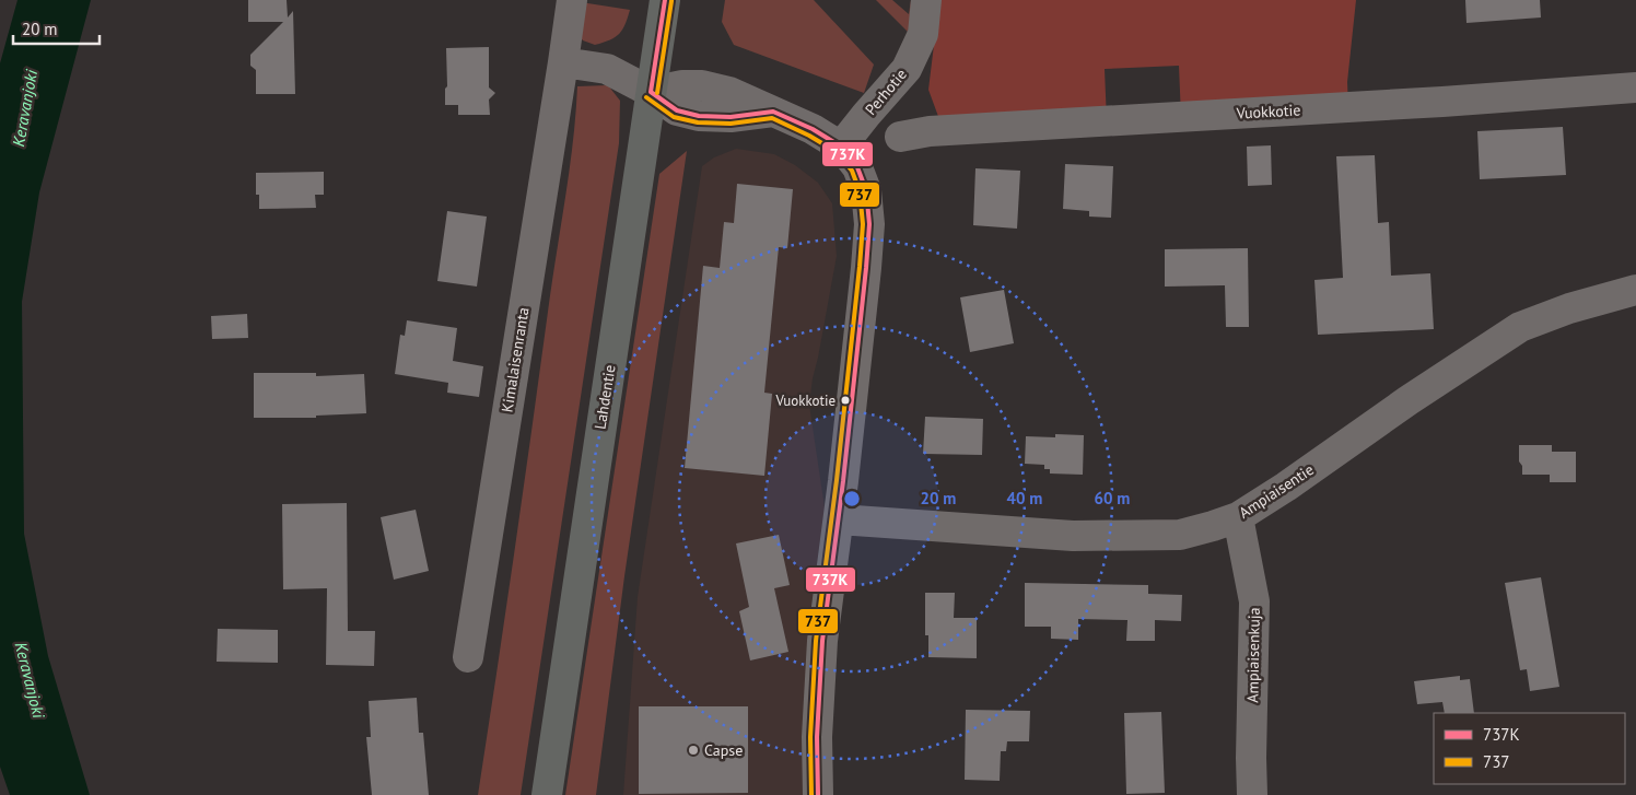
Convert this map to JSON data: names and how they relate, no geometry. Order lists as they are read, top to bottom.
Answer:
{
  "streets": {
    "main road": ["Lahdentie"],
    "street": [
      "Perhotie",
      "Vuokkotie",
      "Kimalaisenranta",
      "Ampiaisentie",
      "Ampiaisenkuja"
    ]
  },
  "crossings": [
    ["Ampiaisentie", "Ampiaisenkuja"]
  ],
  "water": ["Keravanjoki"],
  "places": ["Vuokkotie", "Capse"],
  "lines": ["transit line 737K", "transit line 737"],
  "legend": ["737K", "737"],
  "scale_bar": "20 m",
  "rings": ["20 m", "40 m", "60 m"]
}
